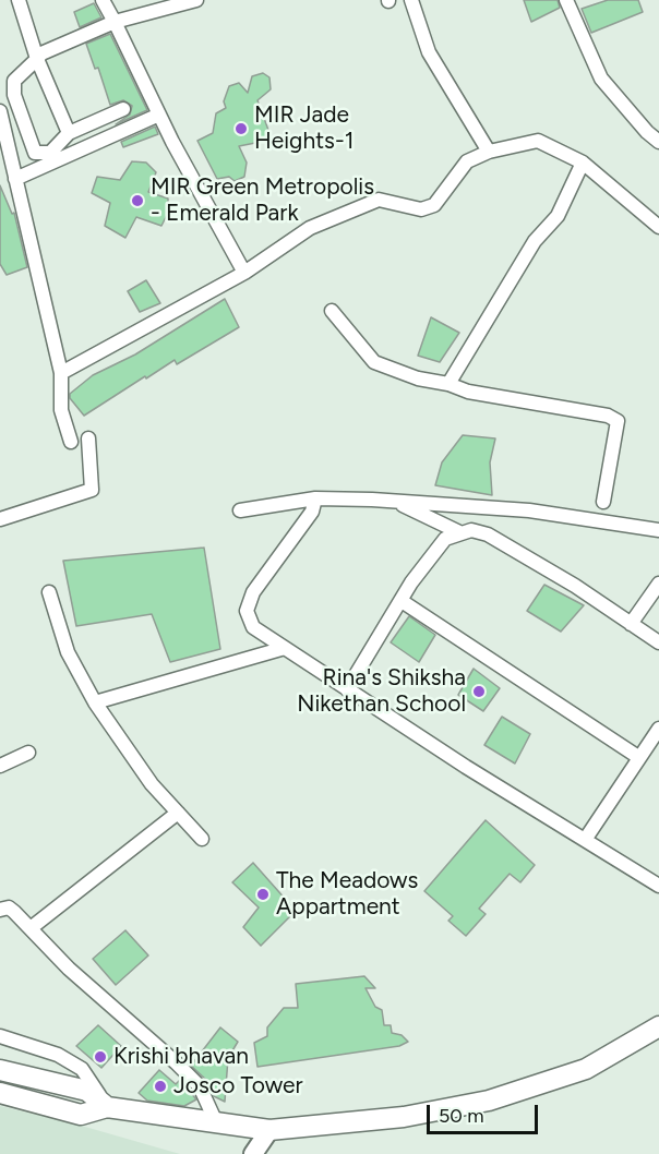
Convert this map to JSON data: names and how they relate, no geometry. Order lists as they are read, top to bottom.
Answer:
{
  "places": [
    "MIR Jade Heights-1",
    "MIR Green Metropolis - Emerald Park",
    "Rina's Shiksha Nikethan School",
    "The Meadows Appartment",
    "Krishi bhavan",
    "Josco Tower"
  ],
  "scale_bar": "50 m"
}
